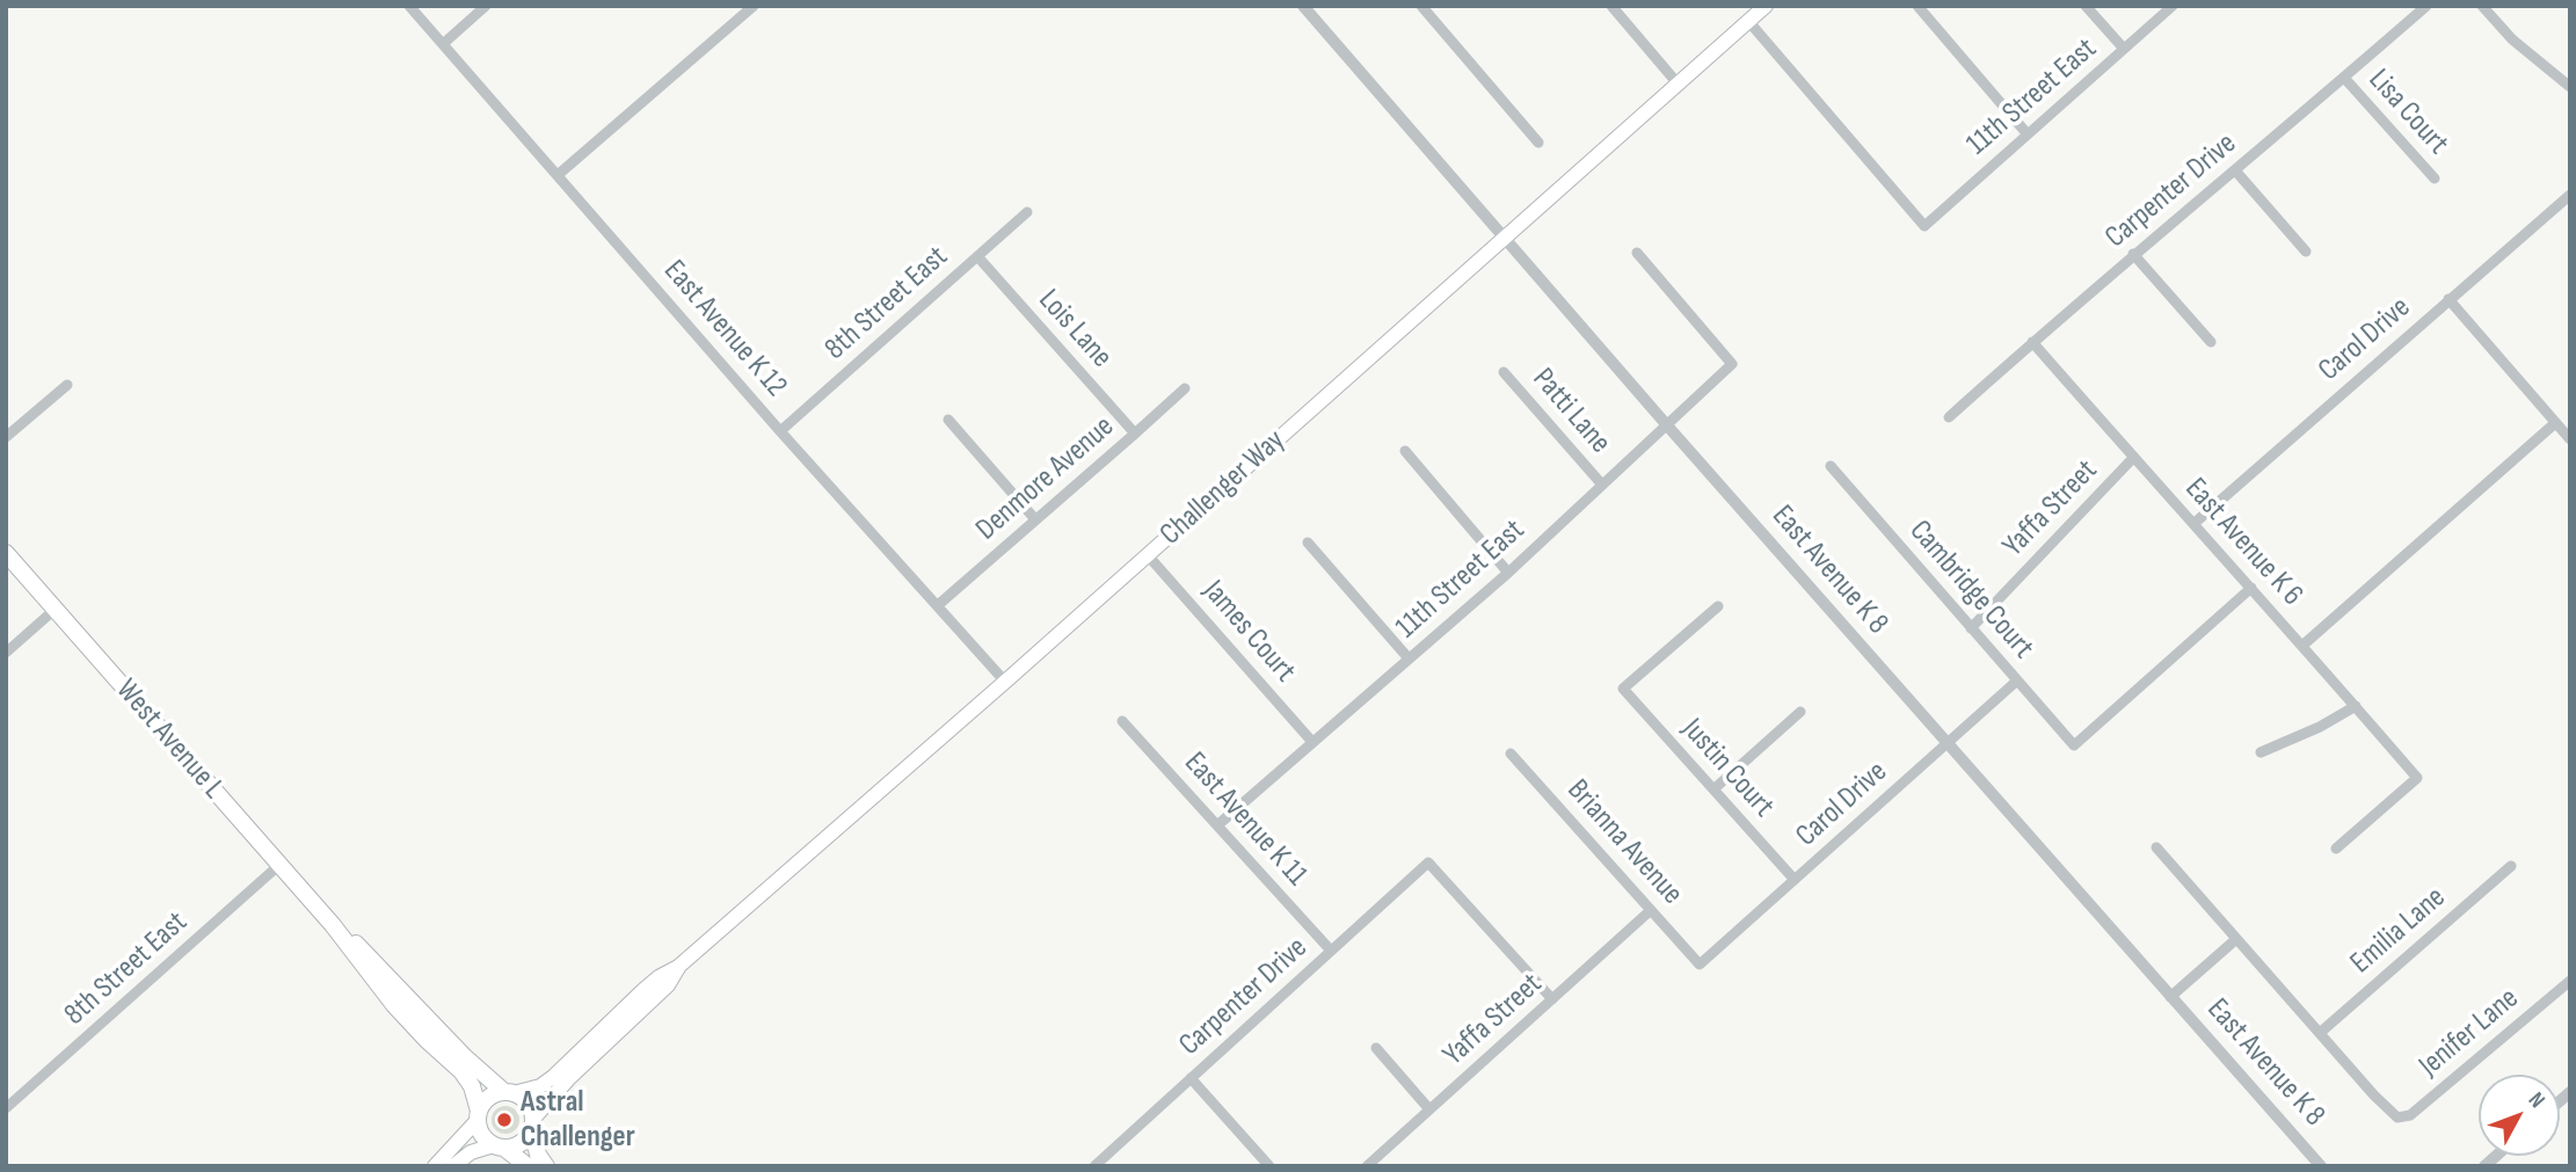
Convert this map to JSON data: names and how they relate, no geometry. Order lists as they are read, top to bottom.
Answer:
{
  "streets": {
    "main road": ["Challenger Way", "West Avenue L"],
    "street": [
      "11th Street East",
      "Lisa Court",
      "Carpenter Drive",
      "8th Street East",
      "East Avenue K 12",
      "Lois Lane",
      "Carol Drive",
      "Patti Lane",
      "Denmore Avenue",
      "Yaffa Street",
      "East Avenue K 6",
      "East Avenue K 8",
      "Cambridge Court",
      "James Court",
      "Justin Court",
      "East Avenue K 11",
      "Brianna Avenue",
      "Emilia Lane",
      "Jenifer Lane"
    ]
  },
  "crossings": [
    ["11th Street East", "Patti Lane"],
    ["11th Street East", "Challenger Way"],
    ["11th Street East", "East Avenue K 8"],
    ["11th Street East", "James Court"],
    ["11th Street East", "East Avenue K 11"],
    ["Lisa Court", "Carpenter Drive"],
    ["Carpenter Drive", "Yaffa Street"],
    ["Carpenter Drive", "East Avenue K 6"],
    ["Carpenter Drive", "East Avenue K 11"],
    ["8th Street East", "East Avenue K 12"],
    ["8th Street East", "Lois Lane"],
    ["8th Street East", "West Avenue L"],
    ["East Avenue K 12", "Denmore Avenue"],
    ["East Avenue K 12", "Challenger Way"],
    ["Lois Lane", "Denmore Avenue"],
    ["Carol Drive", "East Avenue K 6"],
    ["Carol Drive", "East Avenue K 8"],
    ["Carol Drive", "Cambridge Court"],
    ["Carol Drive", "Justin Court"],
    ["Carol Drive", "Brianna Avenue"],
    ["Challenger Way", "East Avenue K 8"],
    ["Challenger Way", "James Court"],
    ["Challenger Way", "West Avenue L"],
    ["Yaffa Street", "East Avenue K 6"],
    ["Yaffa Street", "Cambridge Court"],
    ["Yaffa Street", "Brianna Avenue"],
    ["East Avenue K 6", "Cambridge Court"],
    ["Emilia Lane", "Jenifer Lane"]
  ],
  "places": ["Astral Challenger"],
  "north": "top right"
}
